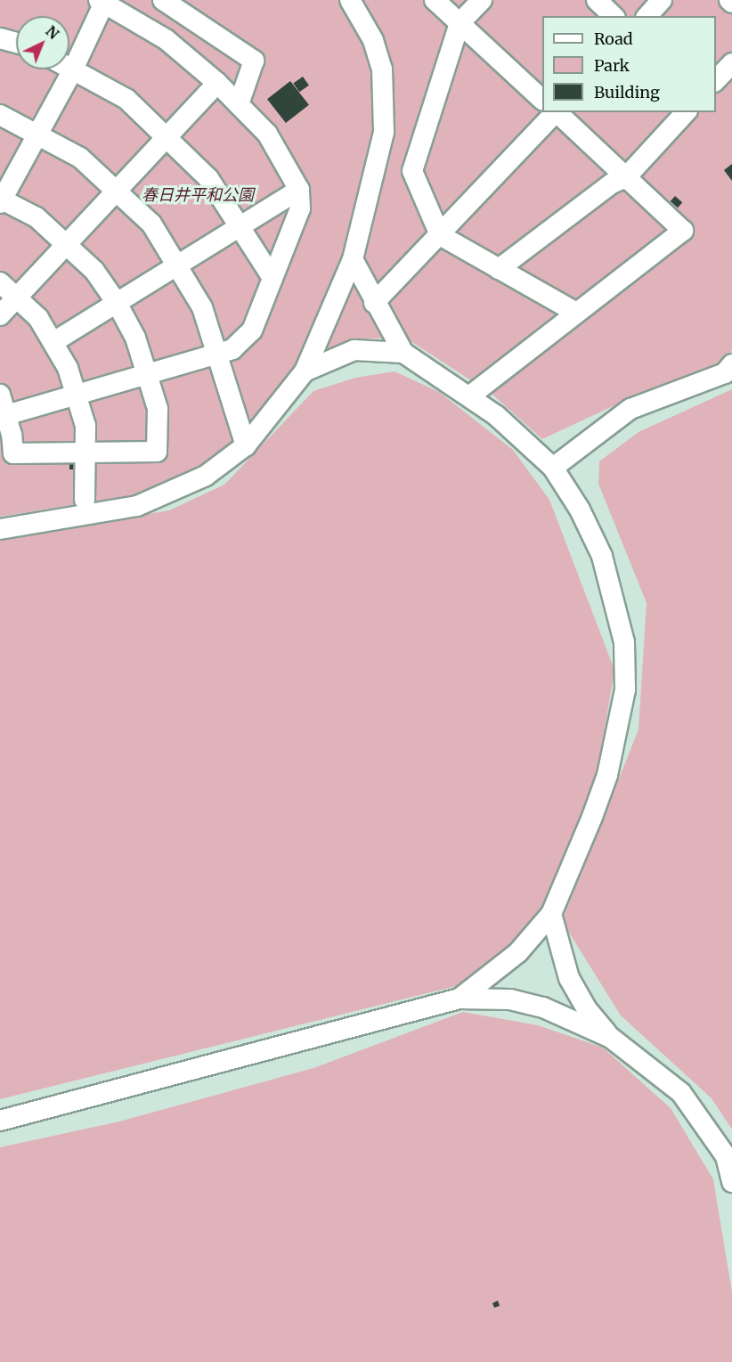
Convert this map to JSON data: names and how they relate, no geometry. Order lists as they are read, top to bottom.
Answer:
{
  "parks": ["春日井平和公園"],
  "legend": ["Road", "Park", "Building"],
  "north": "top right"
}
